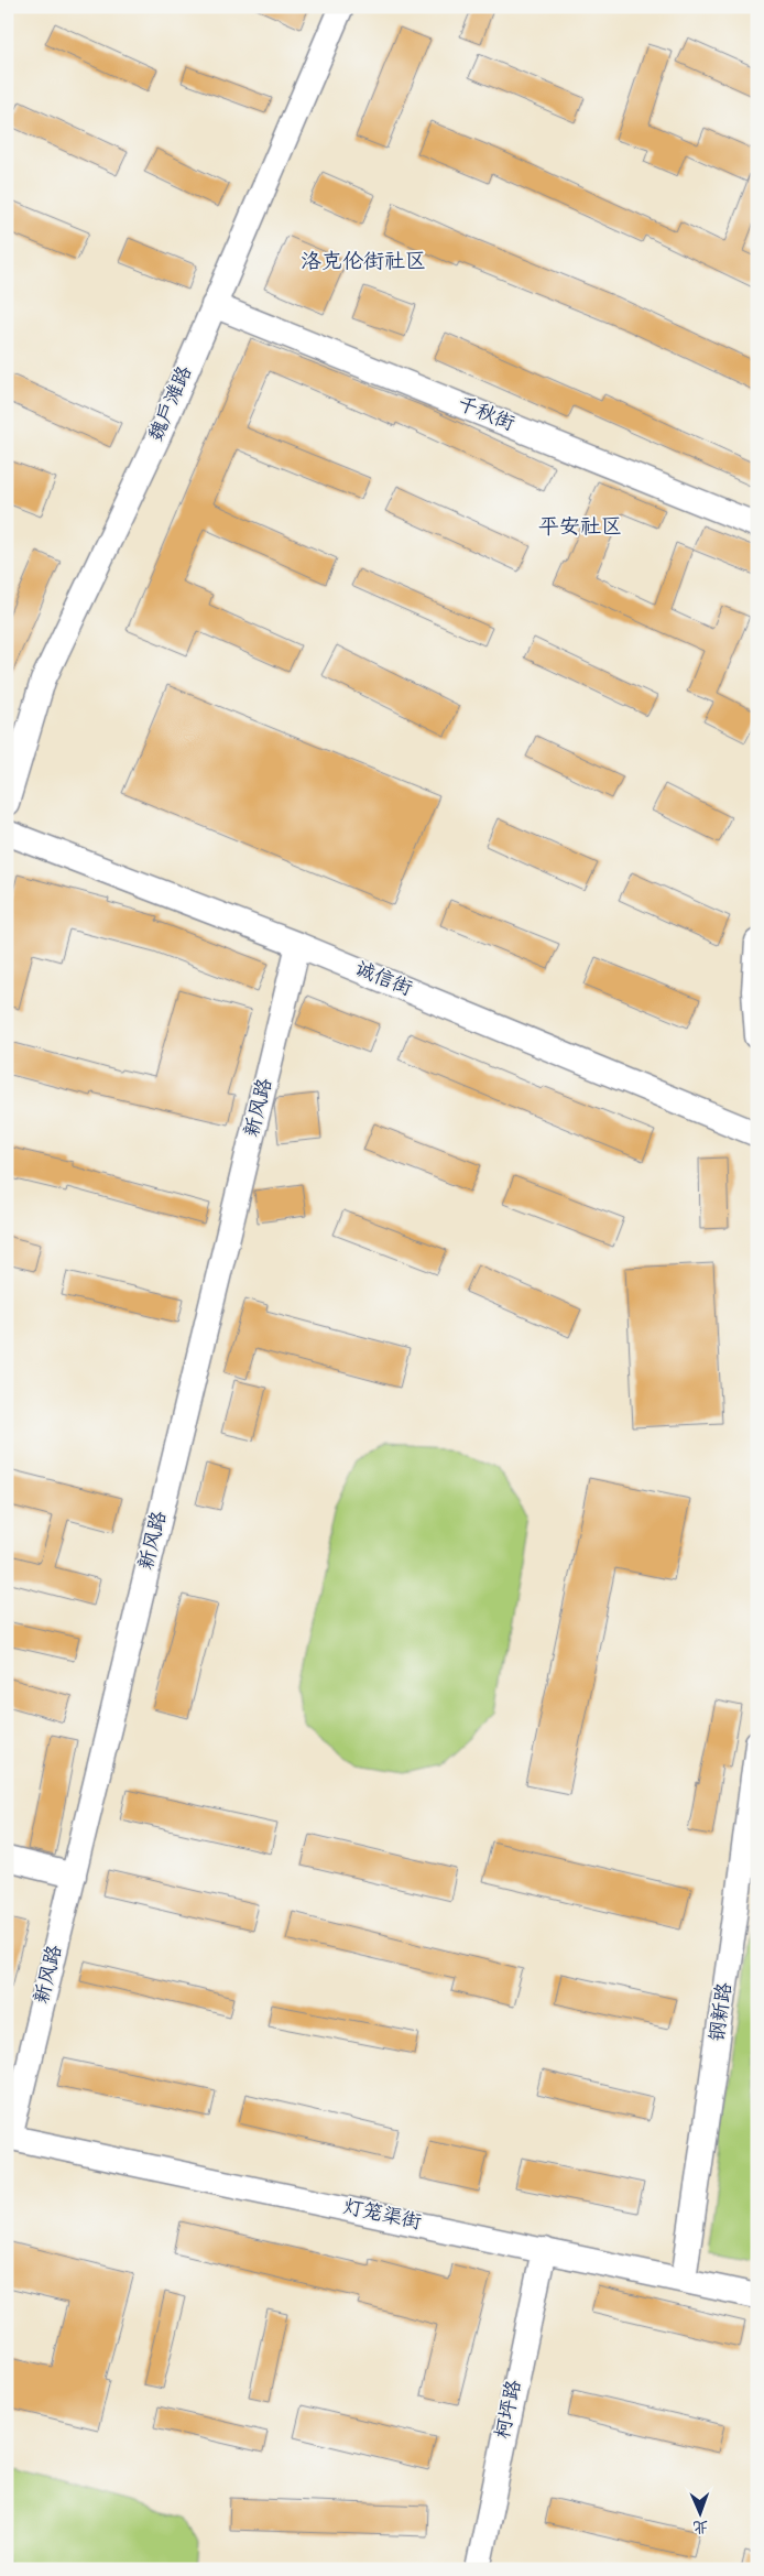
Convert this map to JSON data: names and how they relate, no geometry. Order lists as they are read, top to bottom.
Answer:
{
  "streets": {
    "street": [
      "魏户滩路",
      "千秋街",
      "诚信街",
      "新风路",
      "钢新路",
      "灯笼渠街",
      "柯坪路"
    ]
  },
  "crossings": [
    ["魏户滩路", "千秋街"],
    ["诚信街", "新风路"],
    ["新风路", "灯笼渠街"],
    ["钢新路", "灯笼渠街"],
    ["灯笼渠街", "柯坪路"]
  ],
  "districts": ["洛克伦街社区", "平安社区"],
  "north": "bottom"
}
